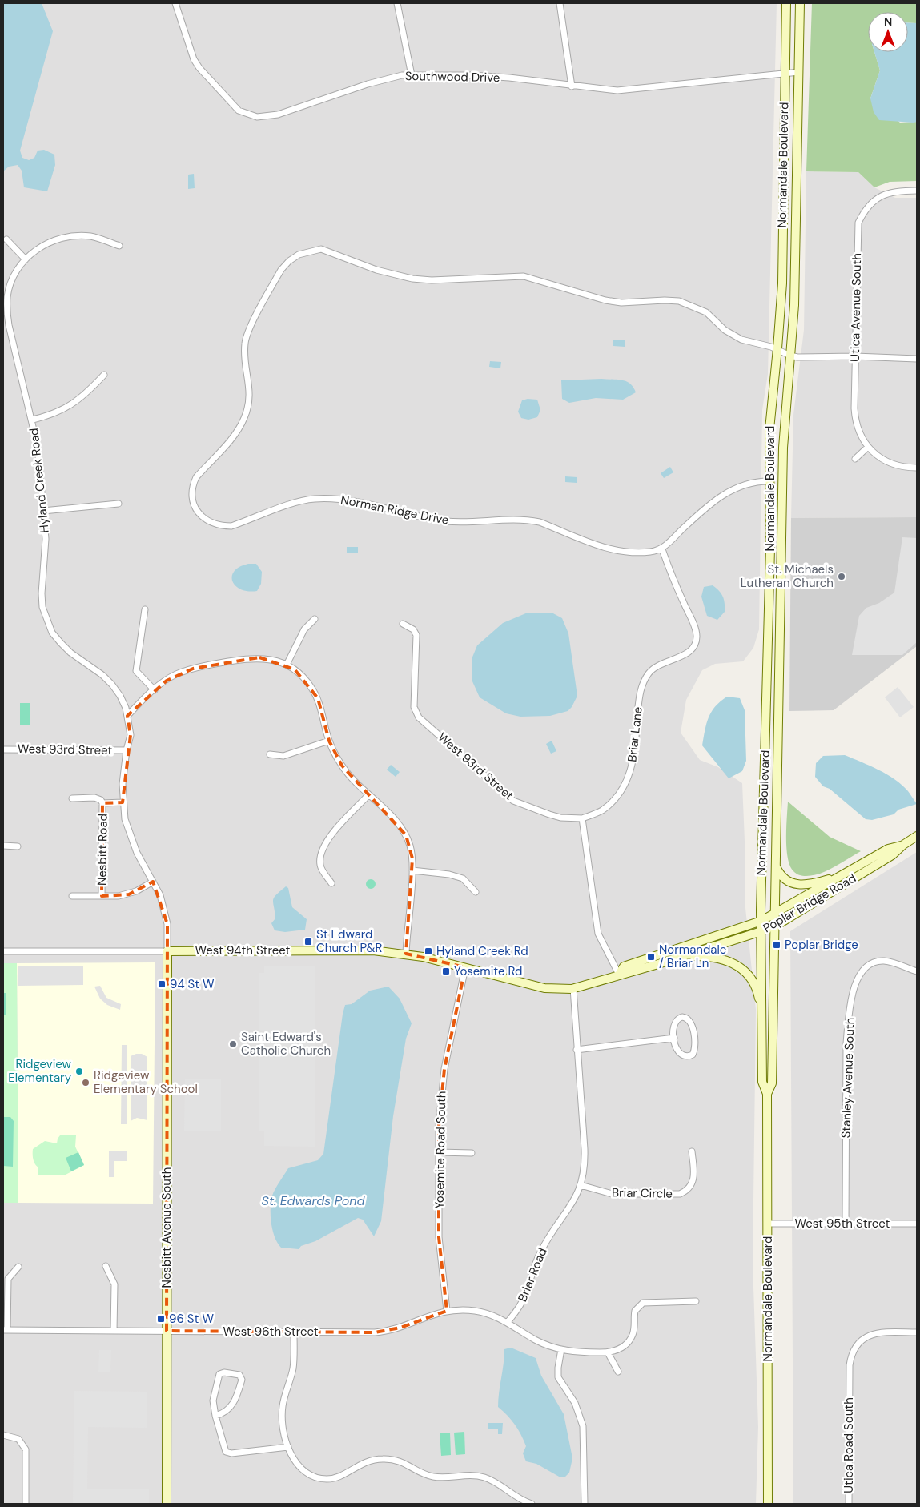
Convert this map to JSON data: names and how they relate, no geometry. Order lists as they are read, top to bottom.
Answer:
{
  "streets": {
    "main road": [
      "Normandale Boulevard",
      "Poplar Bridge Road",
      "West 94th Street",
      "Nesbitt Avenue South"
    ],
    "street": [
      "Southwood Drive",
      "Utica Avenue South",
      "Hyland Creek Road",
      "Norman Ridge Drive",
      "Briar Lane",
      "West 93rd Street",
      "Nesbitt Road",
      "Stanley Avenue South",
      "Yosemite Road South",
      "Briar Circle",
      "West 95th Street",
      "Briar Road",
      "West 96th Street",
      "Utica Road South"
    ]
  },
  "crossings": [
    ["Southwood Drive", "Normandale Boulevard"],
    ["Normandale Boulevard", "Norman Ridge Drive"],
    ["Normandale Boulevard", "Poplar Bridge Road"],
    ["Normandale Boulevard", "West 95th Street"],
    ["Hyland Creek Road", "Nesbitt Road"],
    ["Norman Ridge Drive", "Briar Lane"],
    ["Briar Lane", "West 93rd Street"],
    ["West 93rd Street", "Nesbitt Road"],
    ["Nesbitt Road", "West 94th Street"],
    ["Nesbitt Road", "Nesbitt Avenue South"],
    ["Poplar Bridge Road", "West 94th Street"],
    ["West 94th Street", "Yosemite Road South"],
    ["West 94th Street", "Nesbitt Avenue South"],
    ["West 94th Street", "Briar Road"],
    ["Stanley Avenue South", "West 95th Street"],
    ["Yosemite Road South", "West 96th Street"],
    ["Briar Circle", "Briar Road"],
    ["Nesbitt Avenue South", "West 96th Street"],
    ["Briar Road", "West 96th Street"]
  ],
  "water": ["St. Edwards Pond"],
  "places": {
    "other": [
      "St. Michaels Lutheran Church",
      "Saint Edward's Catholic Church",
      "Ridgeview Elementary",
      "Ridgeview Elementary School"
    ],
    "transit": [
      "St Edward Church P&R",
      "Poplar Bridge",
      "Hyland Creek Rd",
      "Normandale / Briar Ln",
      "Yosemite Rd",
      "94 St W",
      "96 St W"
    ]
  },
  "north": "top"
}
